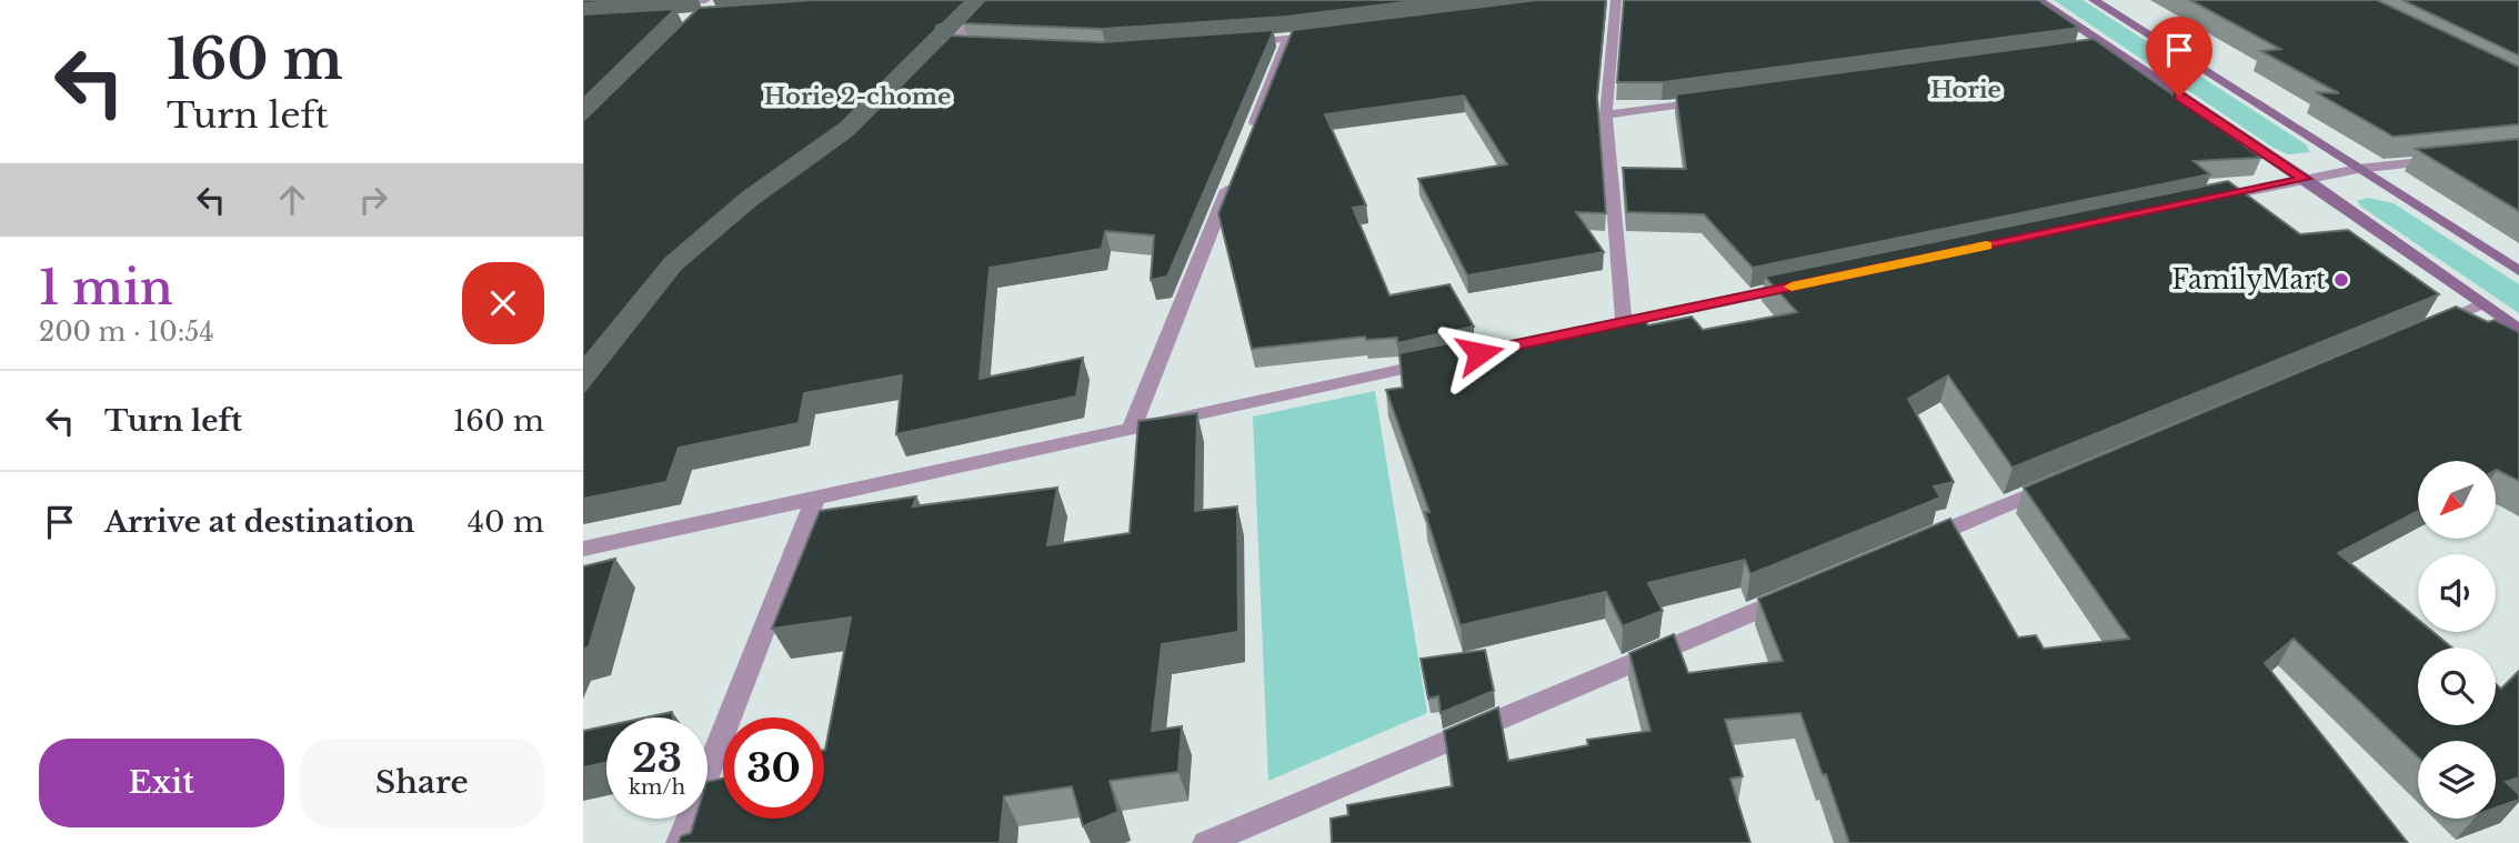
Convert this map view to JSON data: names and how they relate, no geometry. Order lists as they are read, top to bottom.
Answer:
{
  "districts": ["Horie", "Horie 2-chome"],
  "places": ["FamilyMart"],
  "north": "bottom left",
  "page": {
    "turn": ["160 m", "Turn left"],
    "heading": ["1 min", "200 m · 10:54"],
    "list": [
      {
        "name": "Turn left",
        "value": "160 m"
      },
      {
        "name": "Arrive at destination",
        "value": "40 m"
      }
    ],
    "speed": "23 km/h",
    "limit": "30",
    "buttons": ["Exit", "Share"]
  }
}
